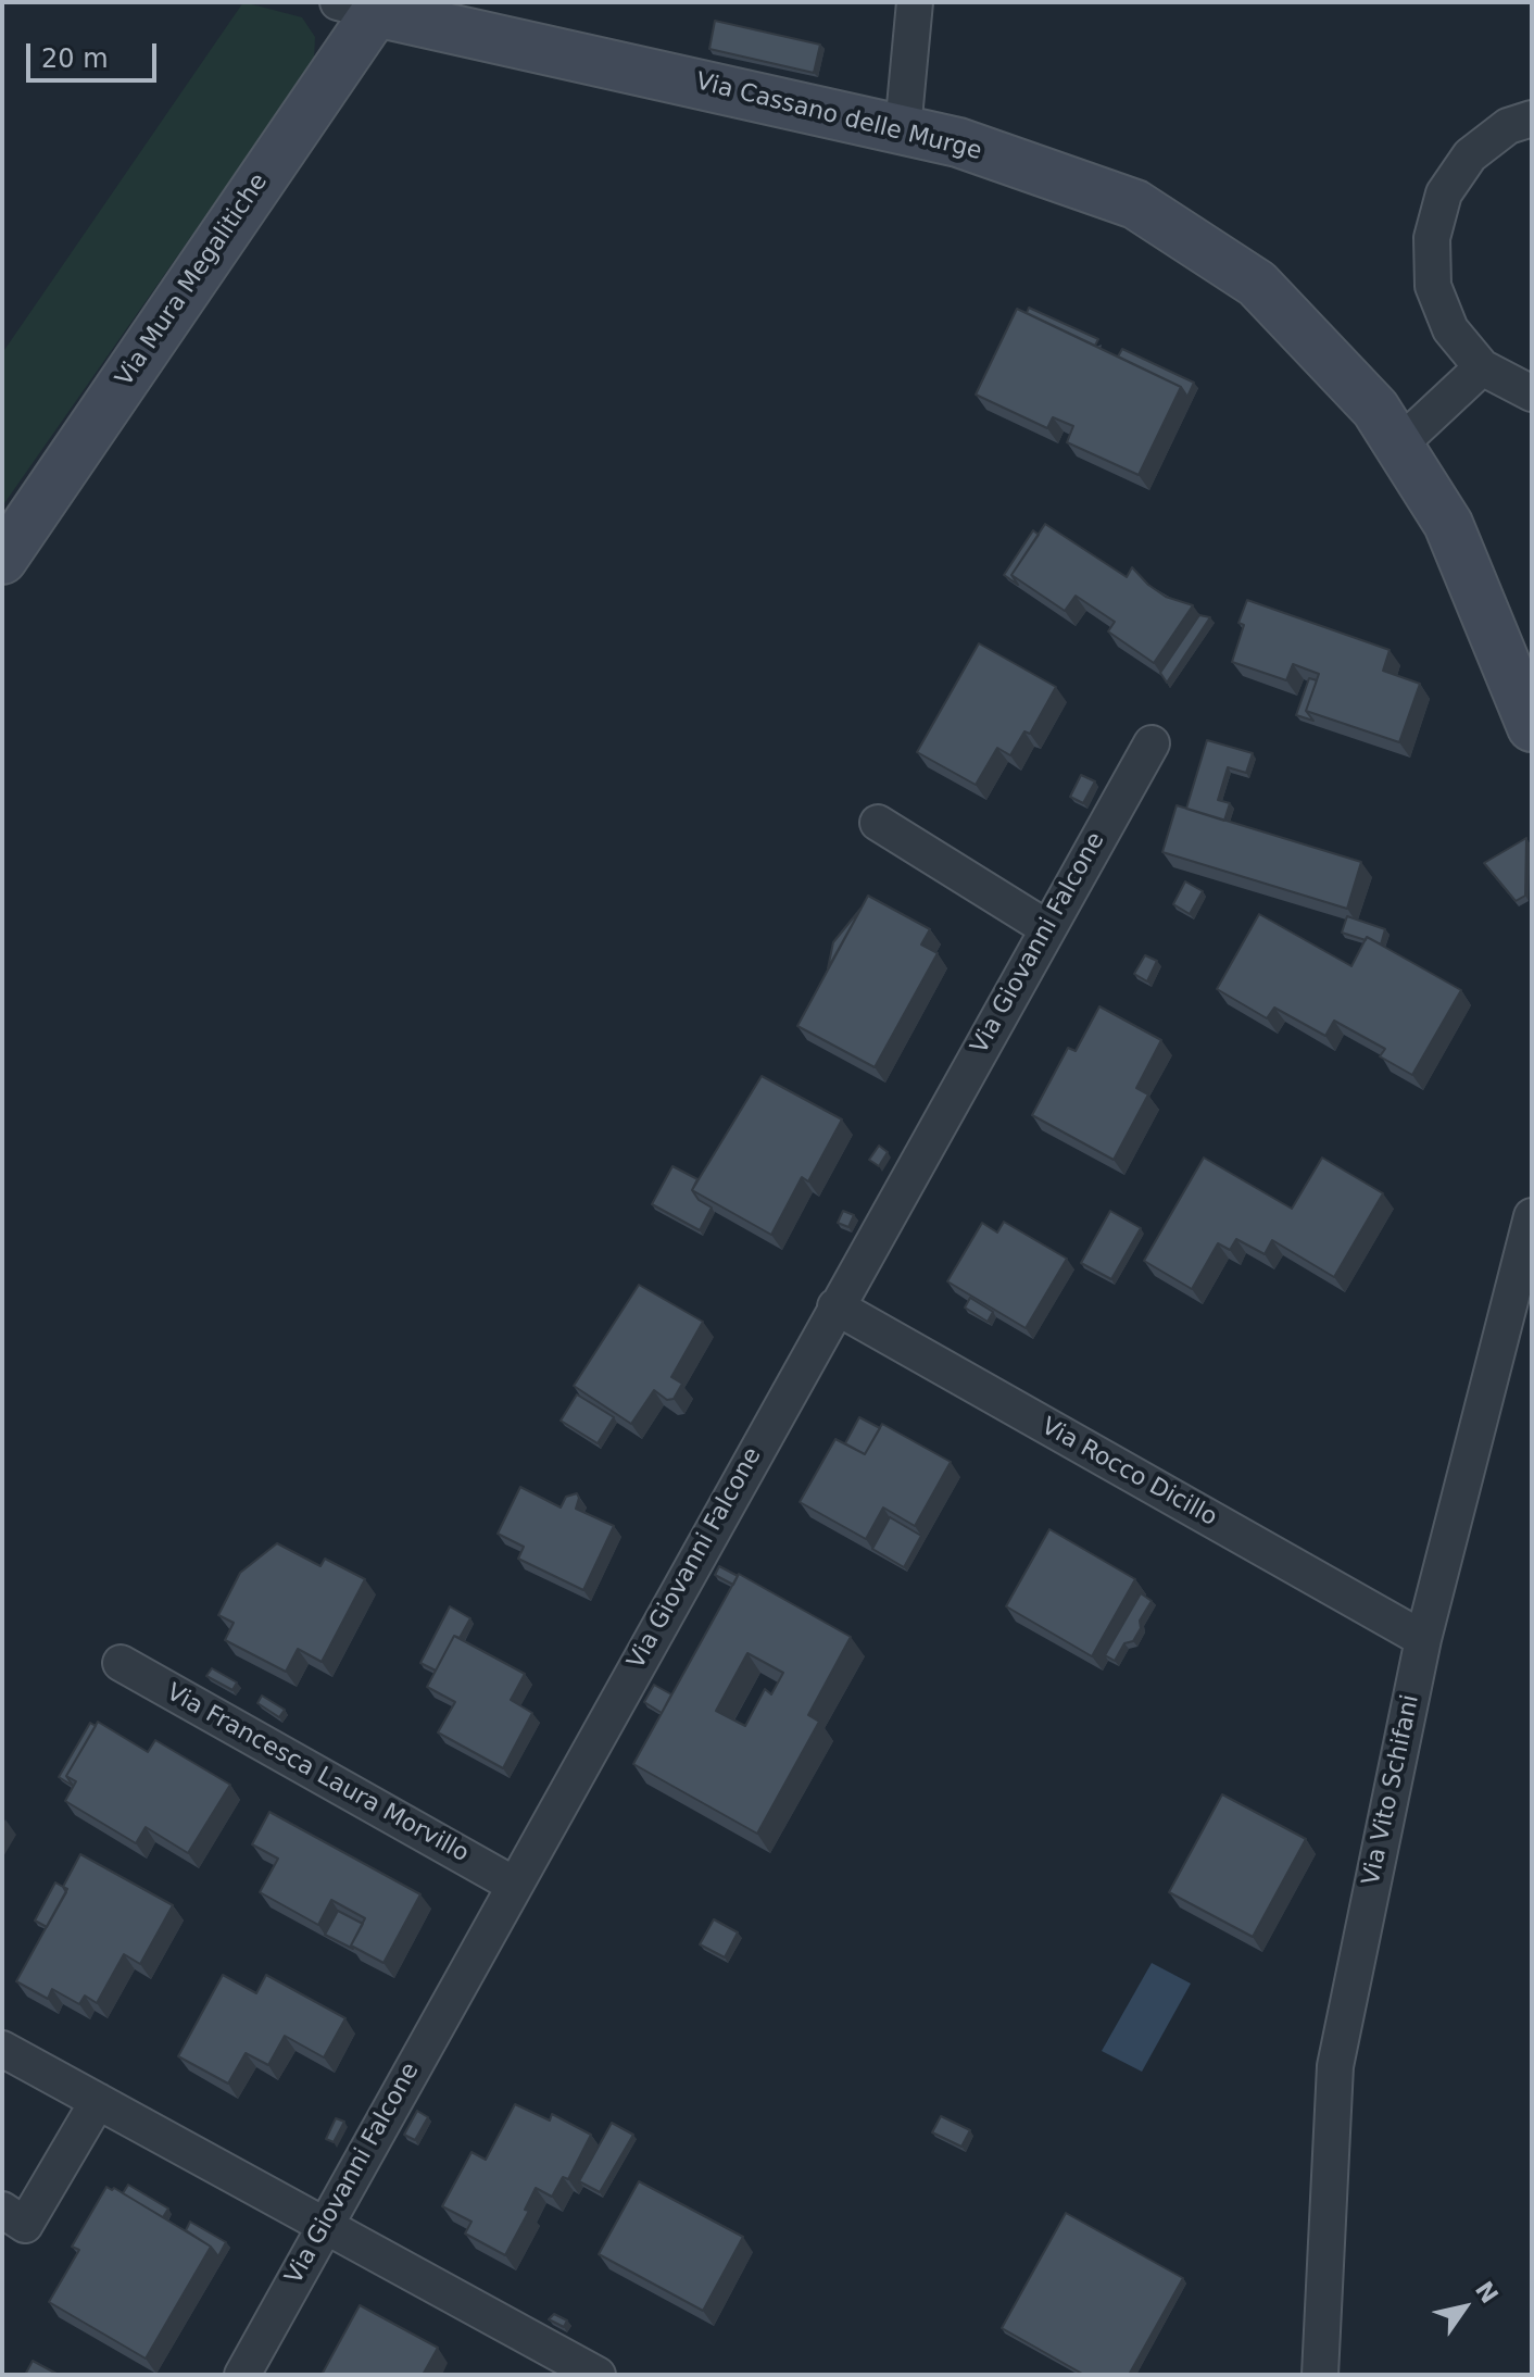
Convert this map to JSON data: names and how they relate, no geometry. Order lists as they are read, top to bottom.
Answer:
{
  "streets": {
    "street": [
      "Via Cassano delle Murge",
      "Via Mura Megalitiche",
      "Via Giovanni Falcone",
      "Via Rocco Dicillo",
      "Via Francesca Laura Morvillo",
      "Via Vito Schifani"
    ]
  },
  "crossings": [
    ["Via Cassano delle Murge", "Via Mura Megalitiche"],
    ["Via Giovanni Falcone", "Via Rocco Dicillo"],
    ["Via Giovanni Falcone", "Via Francesca Laura Morvillo"],
    ["Via Rocco Dicillo", "Via Vito Schifani"]
  ],
  "scale_bar": "20 m",
  "north": "top right"
}
